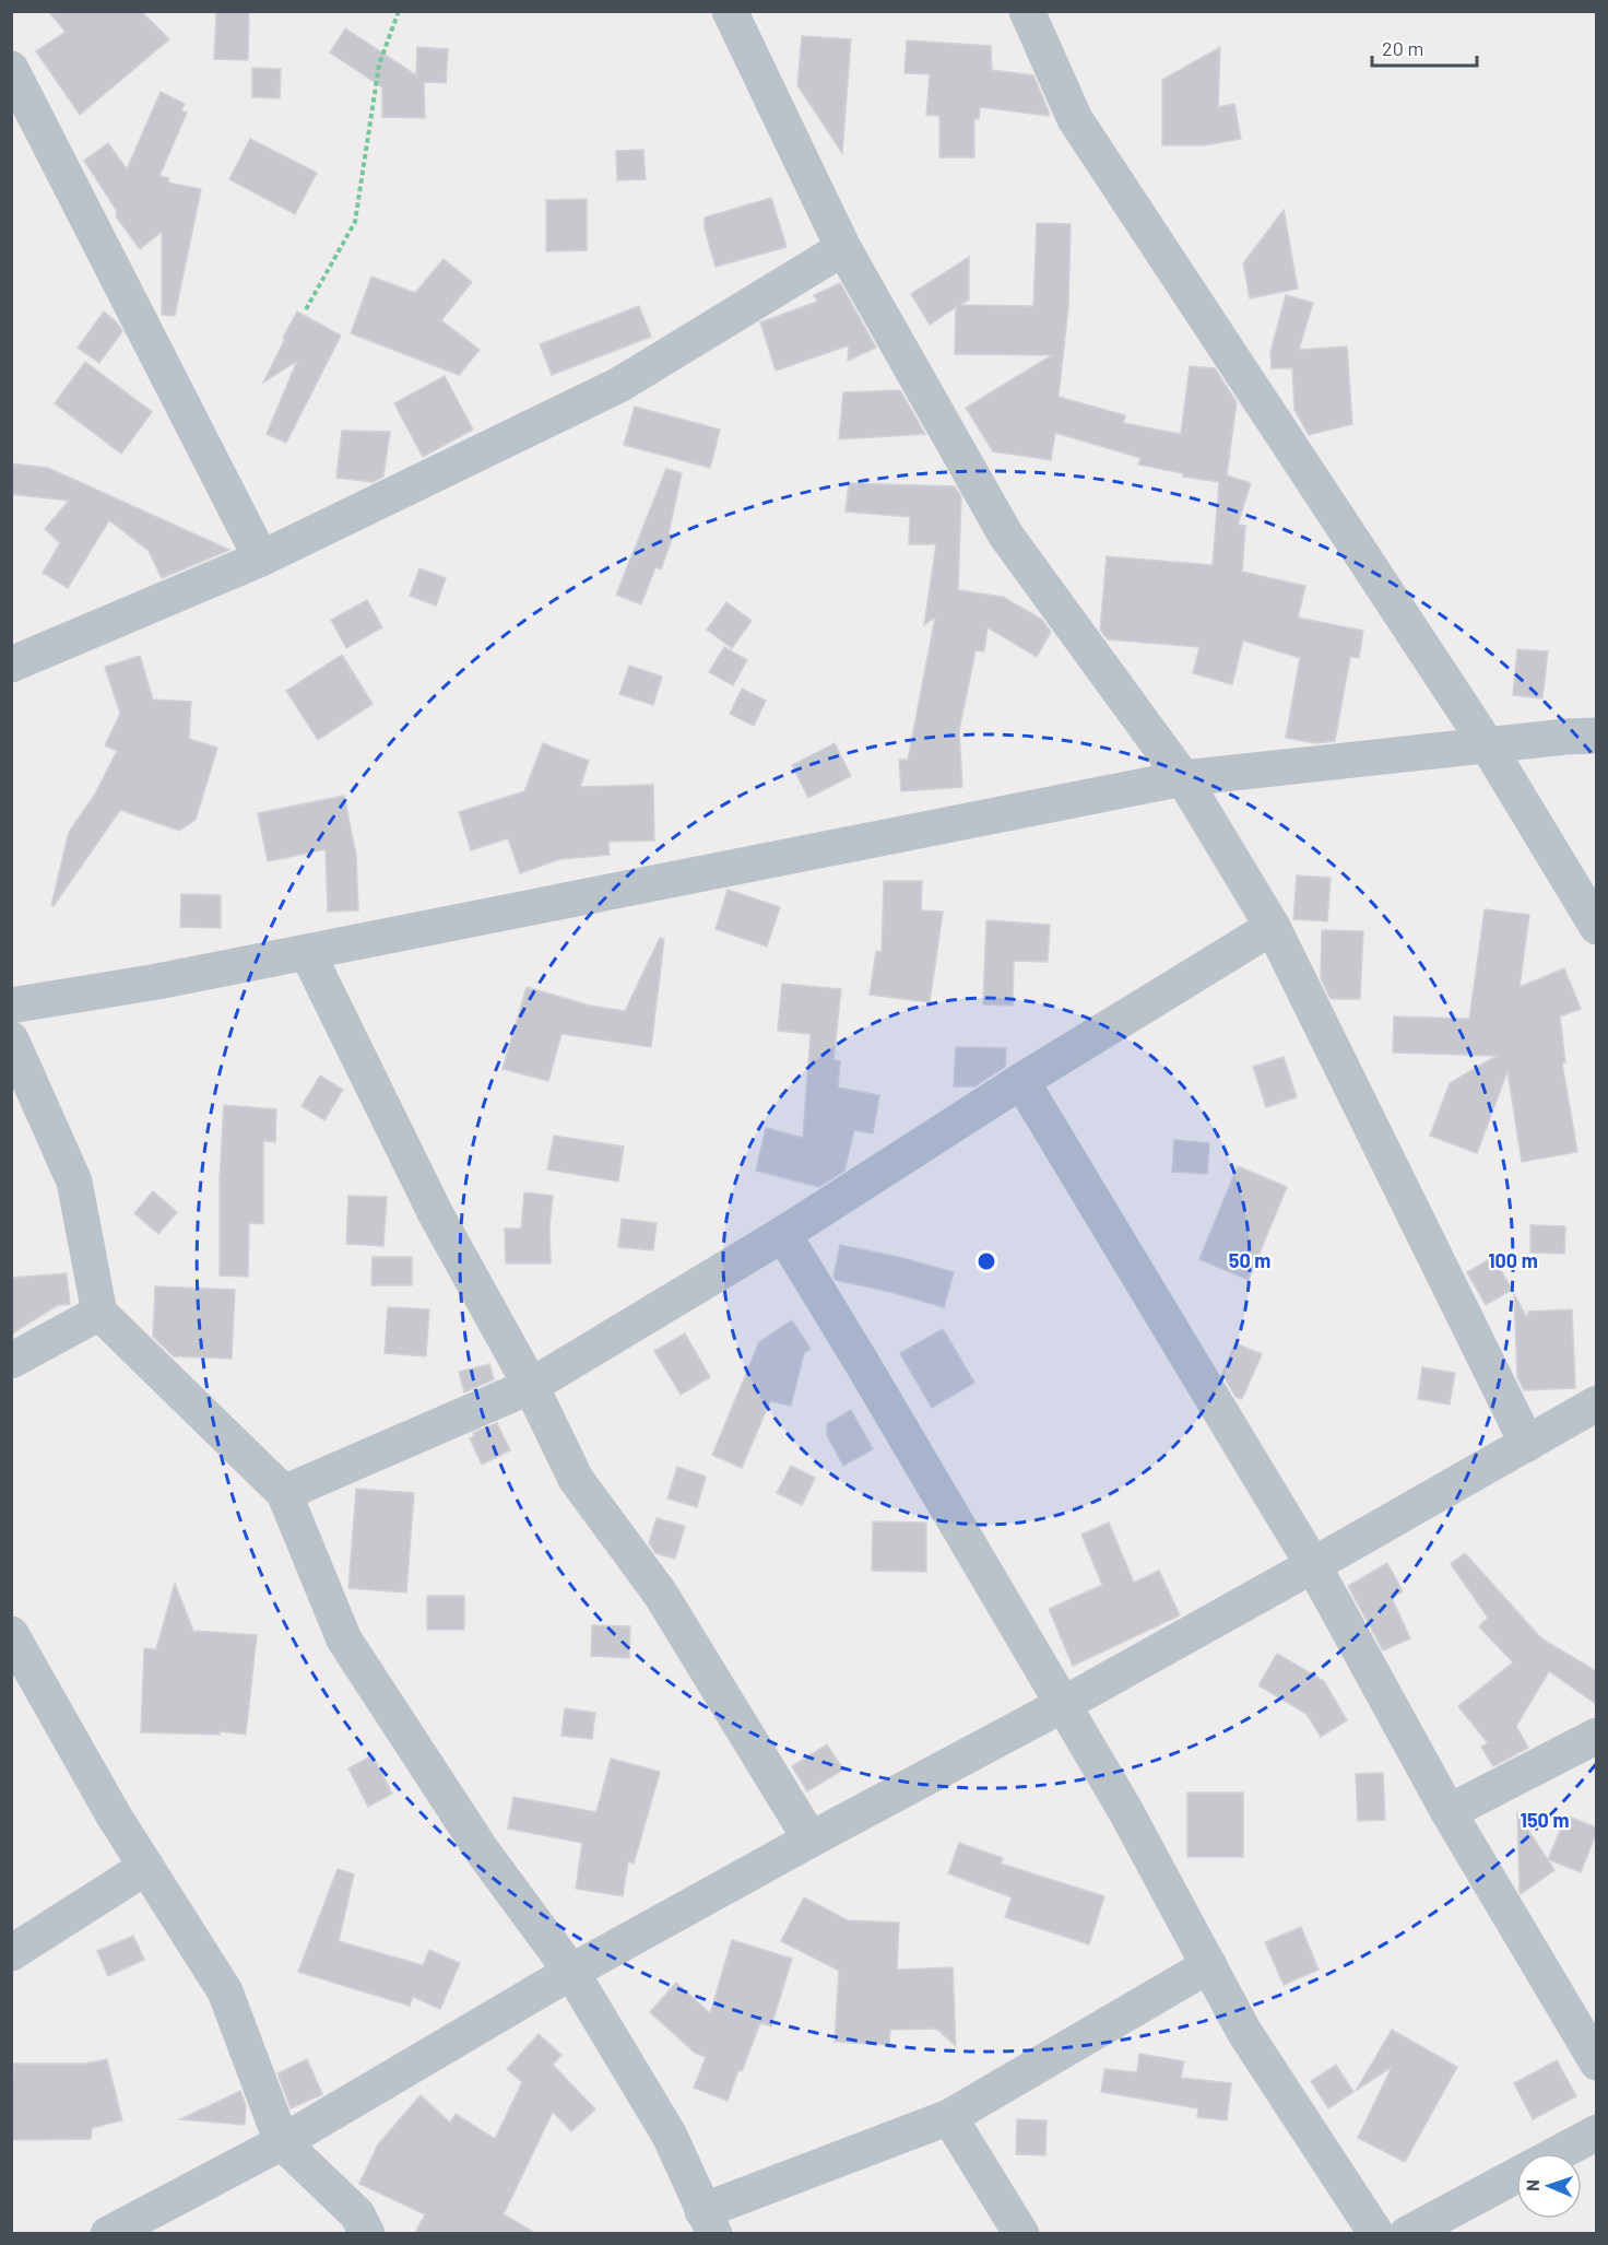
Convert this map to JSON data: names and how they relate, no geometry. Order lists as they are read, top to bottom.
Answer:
{
  "scale_bar": "20 m",
  "north": "left",
  "rings": ["50 m", "100 m", "150 m"]
}
